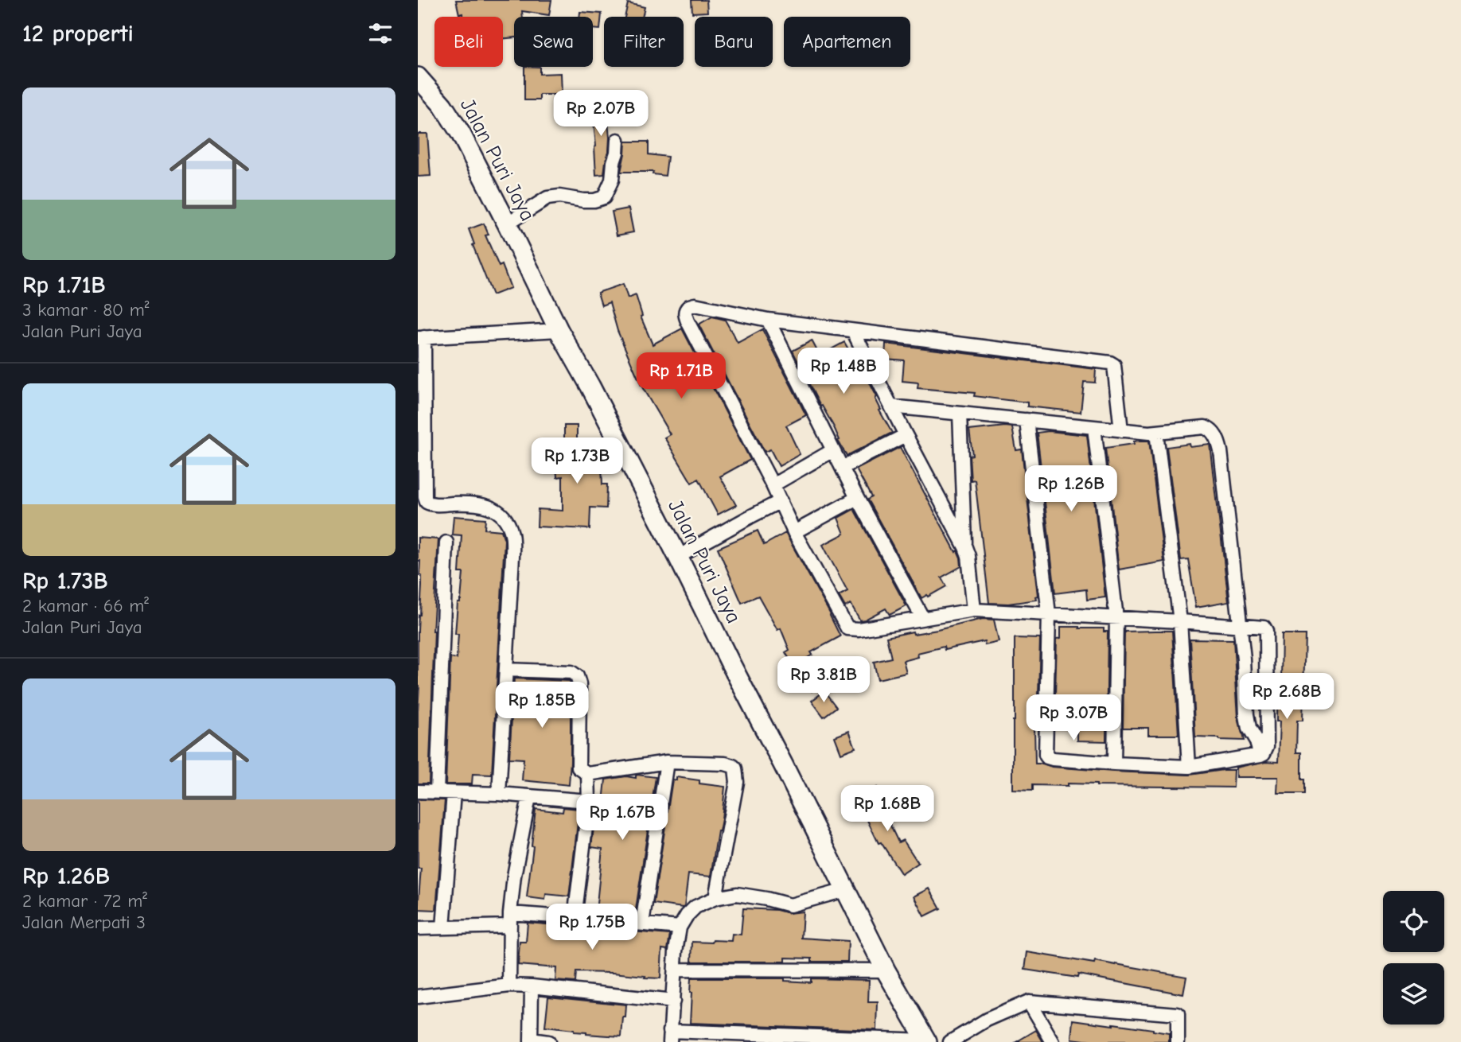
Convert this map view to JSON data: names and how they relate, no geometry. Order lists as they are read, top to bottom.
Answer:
{
  "streets": {
    "street": ["Jalan Puri Jaya"]
  },
  "page": {
    "heading": "12 properti",
    "chip": [
      "Beli",
      "Sewa",
      "Filter",
      "Baru",
      "Apartemen"
    ],
    "list": [
      {
        "name": "Rp 1.71B",
        "note": "3 kamar · 80 m² · Jalan Puri Jaya"
      },
      {
        "name": "Rp 1.73B",
        "note": "2 kamar · 66 m² · Jalan Puri Jaya"
      },
      {
        "name": "Rp 1.26B",
        "note": "2 kamar · 72 m² · Jalan Merpati 3"
      }
    ],
    "price": [
      "Rp 2.07B",
      "Rp 1.48B",
      "Rp 1.71B",
      "Rp 1.73B",
      "Rp 1.26B",
      "Rp 3.81B",
      "Rp 2.68B",
      "Rp 1.85B",
      "Rp 3.07B",
      "Rp 1.68B",
      "Rp 1.67B",
      "Rp 1.75B"
    ]
  }
}
